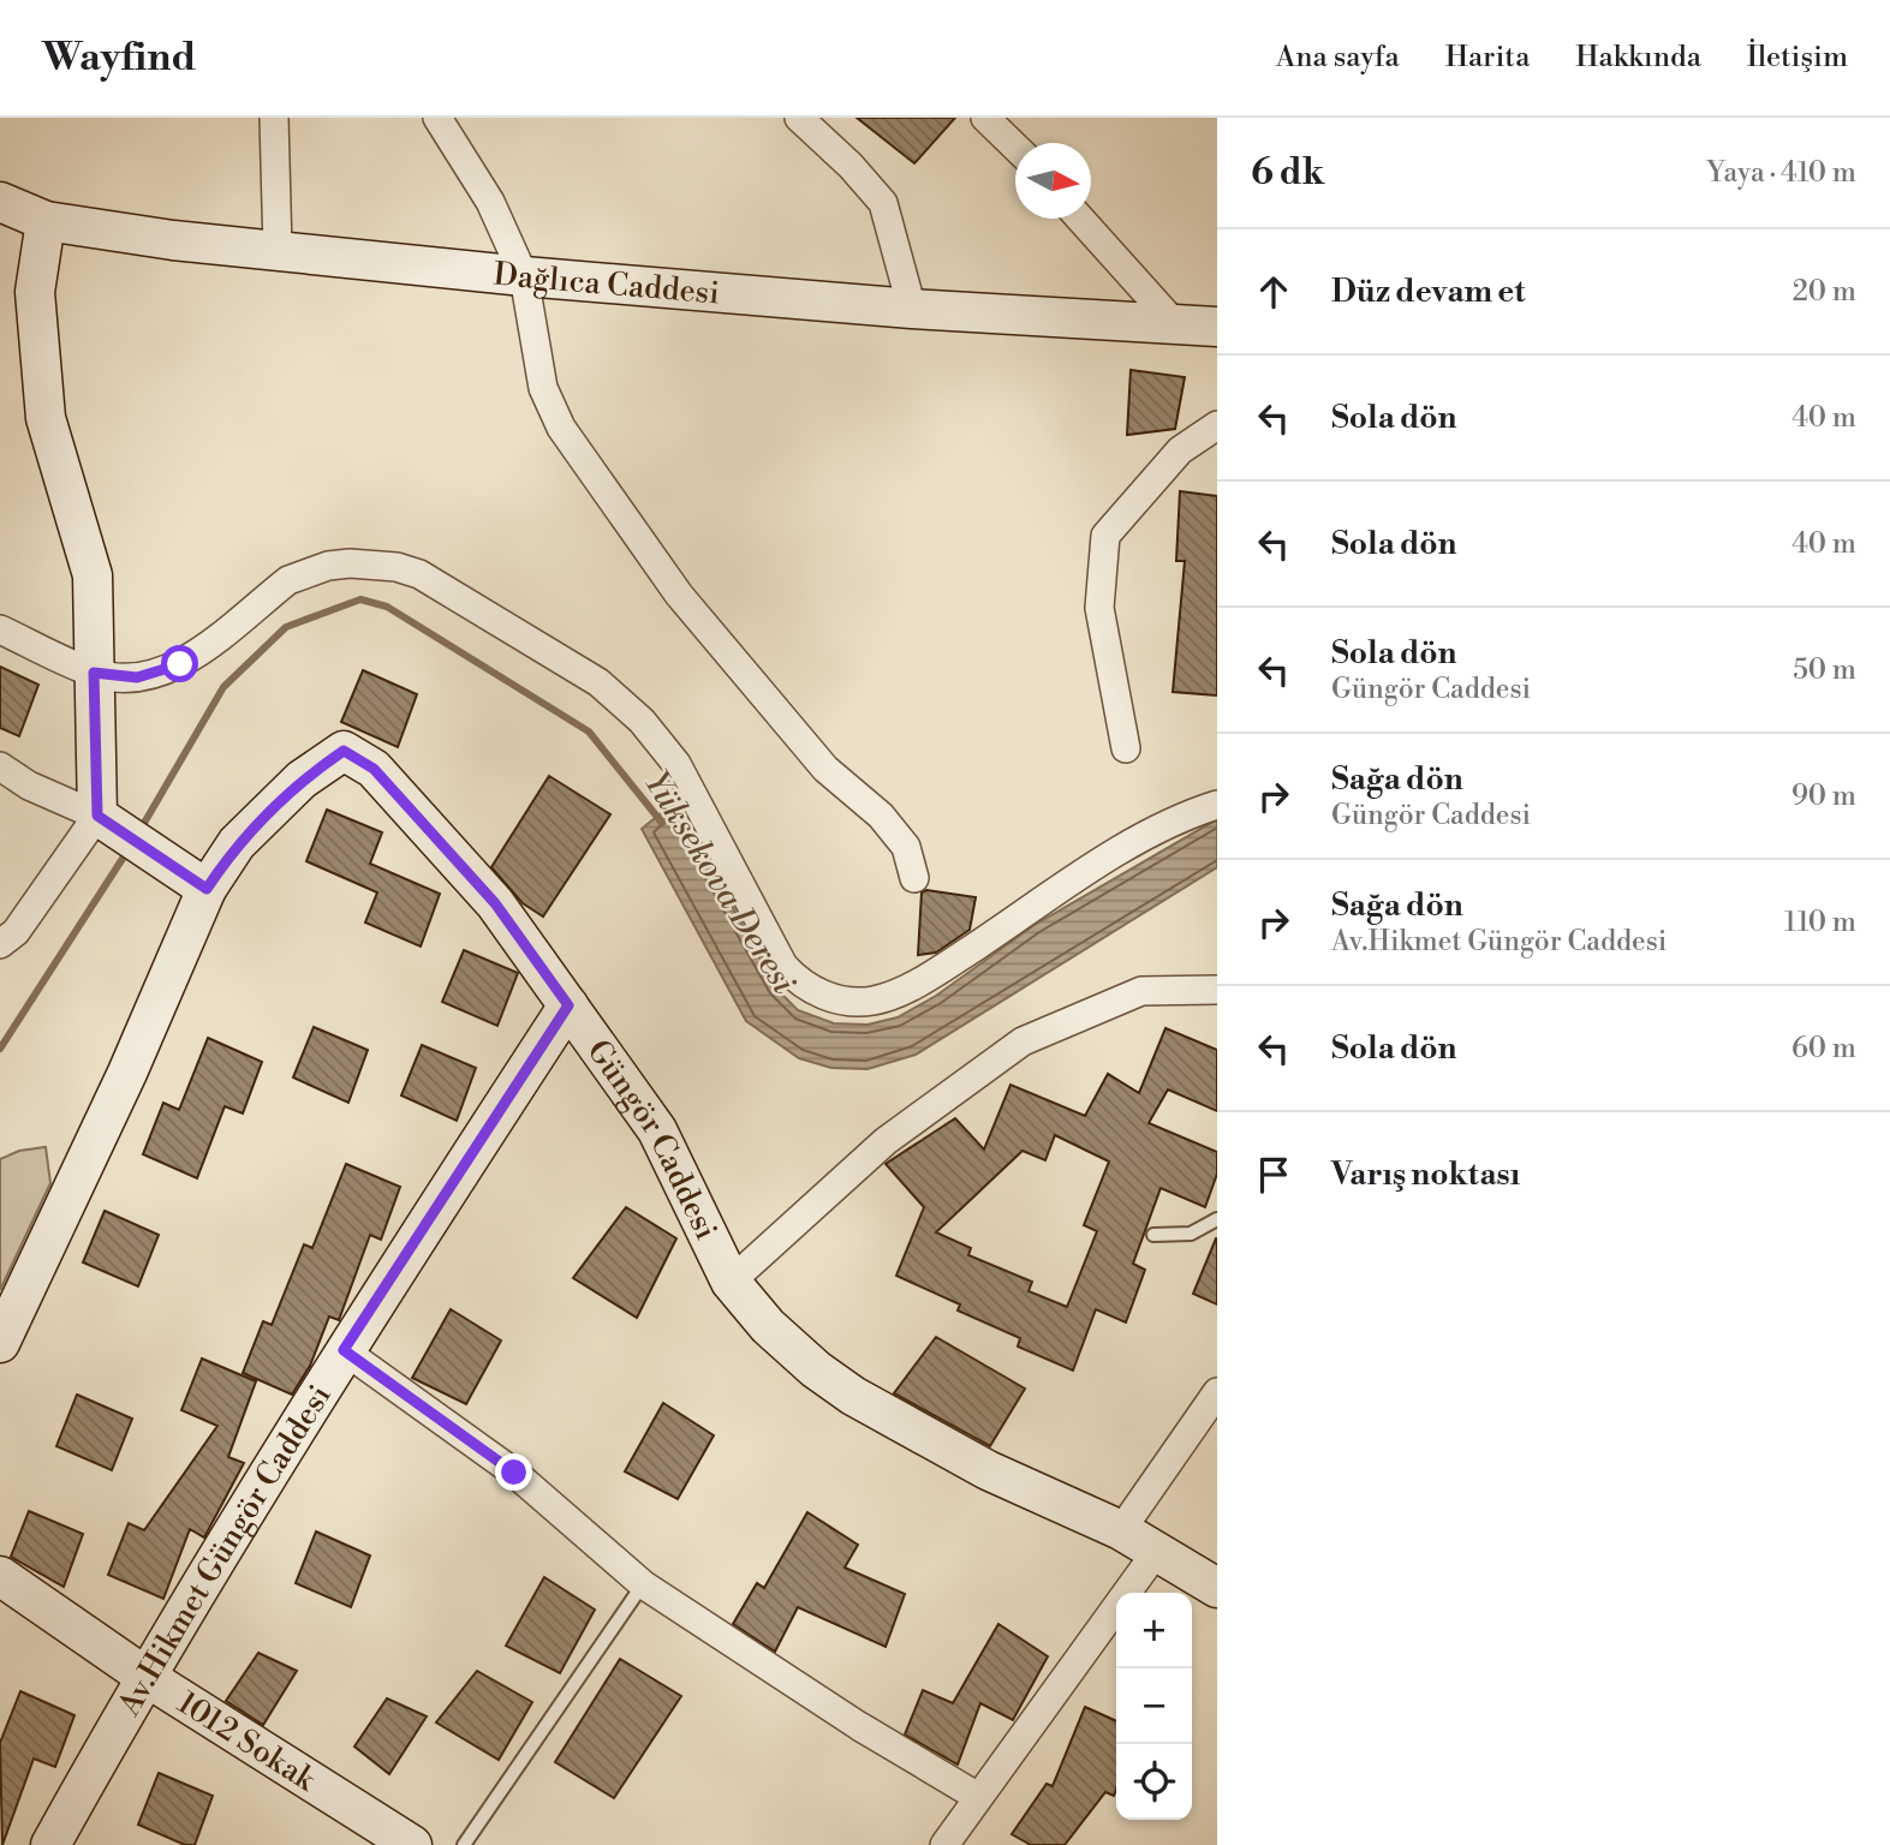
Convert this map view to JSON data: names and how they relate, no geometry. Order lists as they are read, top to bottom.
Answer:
{
  "streets": {
    "street": [
      "Dağlıca Caddesi",
      "Güngör Caddesi",
      "Av.Hikmet Güngör Caddesi",
      "1012 Sokak"
    ]
  },
  "crossings": [
    ["Güngör Caddesi", "Av.Hikmet Güngör Caddesi"],
    ["Av.Hikmet Güngör Caddesi", "1012 Sokak"]
  ],
  "water": ["Yüksekova Deresi"],
  "north": "right",
  "page": {
    "header": "Wayfind",
    "nav": [
      "Ana sayfa",
      "Harita",
      "Hakkında",
      "İletişim"
    ],
    "heading": ["6 dk", "Yaya · 410 m"],
    "list": [
      ["Düz devam et", "20 m"],
      ["Sola dön", "40 m"],
      ["Sola dön", "40 m"],
      ["Sola dön", "Güngör Caddesi", "50 m"],
      ["Sağa dön", "Güngör Caddesi", "90 m"],
      ["Sağa dön", "Av.Hikmet Güngör Caddesi", "110 m"],
      ["Sola dön", "60 m"],
      "Varış noktası"
    ],
    "map_buttons": ["+", "−"]
  }
}
